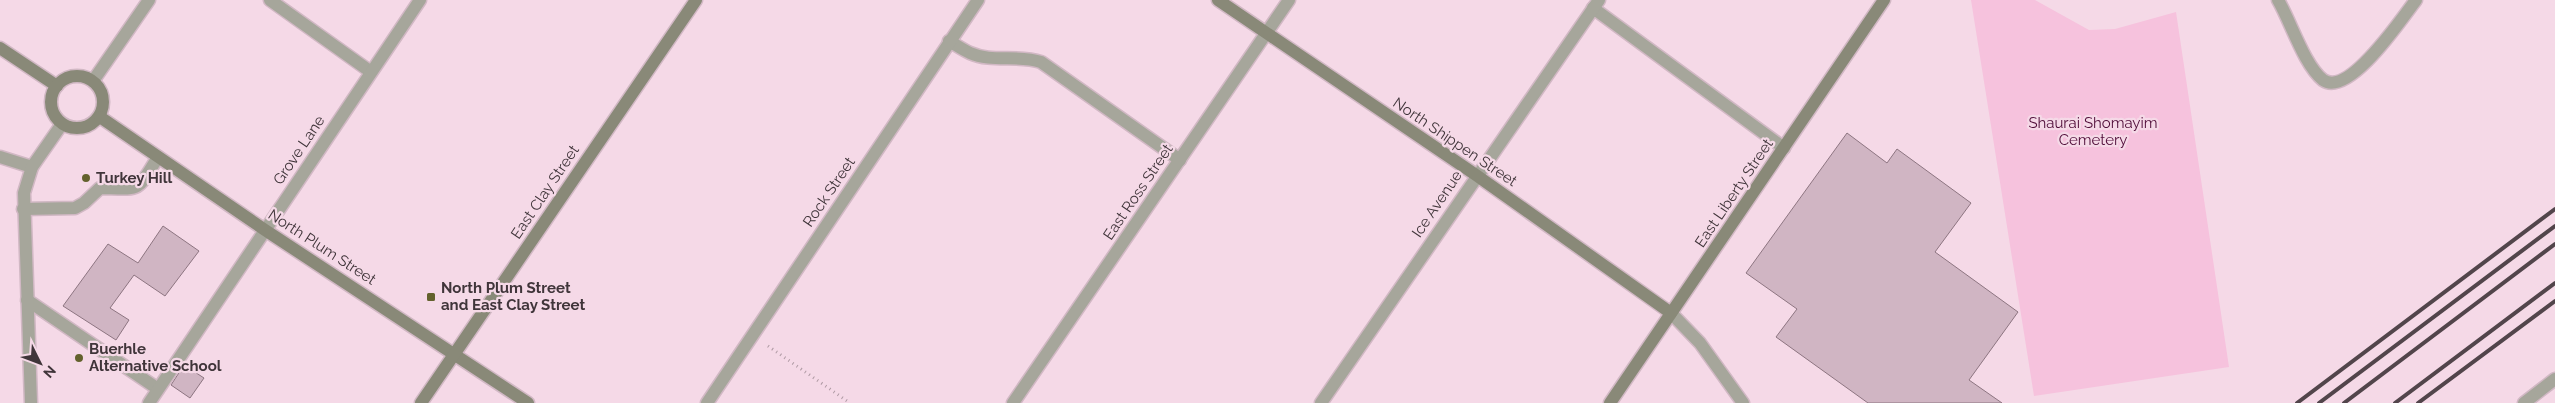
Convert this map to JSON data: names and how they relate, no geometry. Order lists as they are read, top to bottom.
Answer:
{
  "streets": {
    "street": [
      "North Shippen Street",
      "Grove Lane",
      "East Clay Street",
      "Rock Street",
      "East Ross Street",
      "East Liberty Street",
      "Ice Avenue",
      "North Plum Street"
    ]
  },
  "crossings": [
    ["North Shippen Street", "East Ross Street"],
    ["North Shippen Street", "East Liberty Street"],
    ["North Shippen Street", "Ice Avenue"],
    ["Grove Lane", "North Plum Street"],
    ["East Clay Street", "North Plum Street"]
  ],
  "parks": ["Shaurai Shomayim Cemetery"],
  "places": {
    "other": ["Turkey Hill", "Buerhle Alternative School"],
    "transit": ["North Plum Street and East Clay Street"]
  },
  "north": "bottom right"
}
